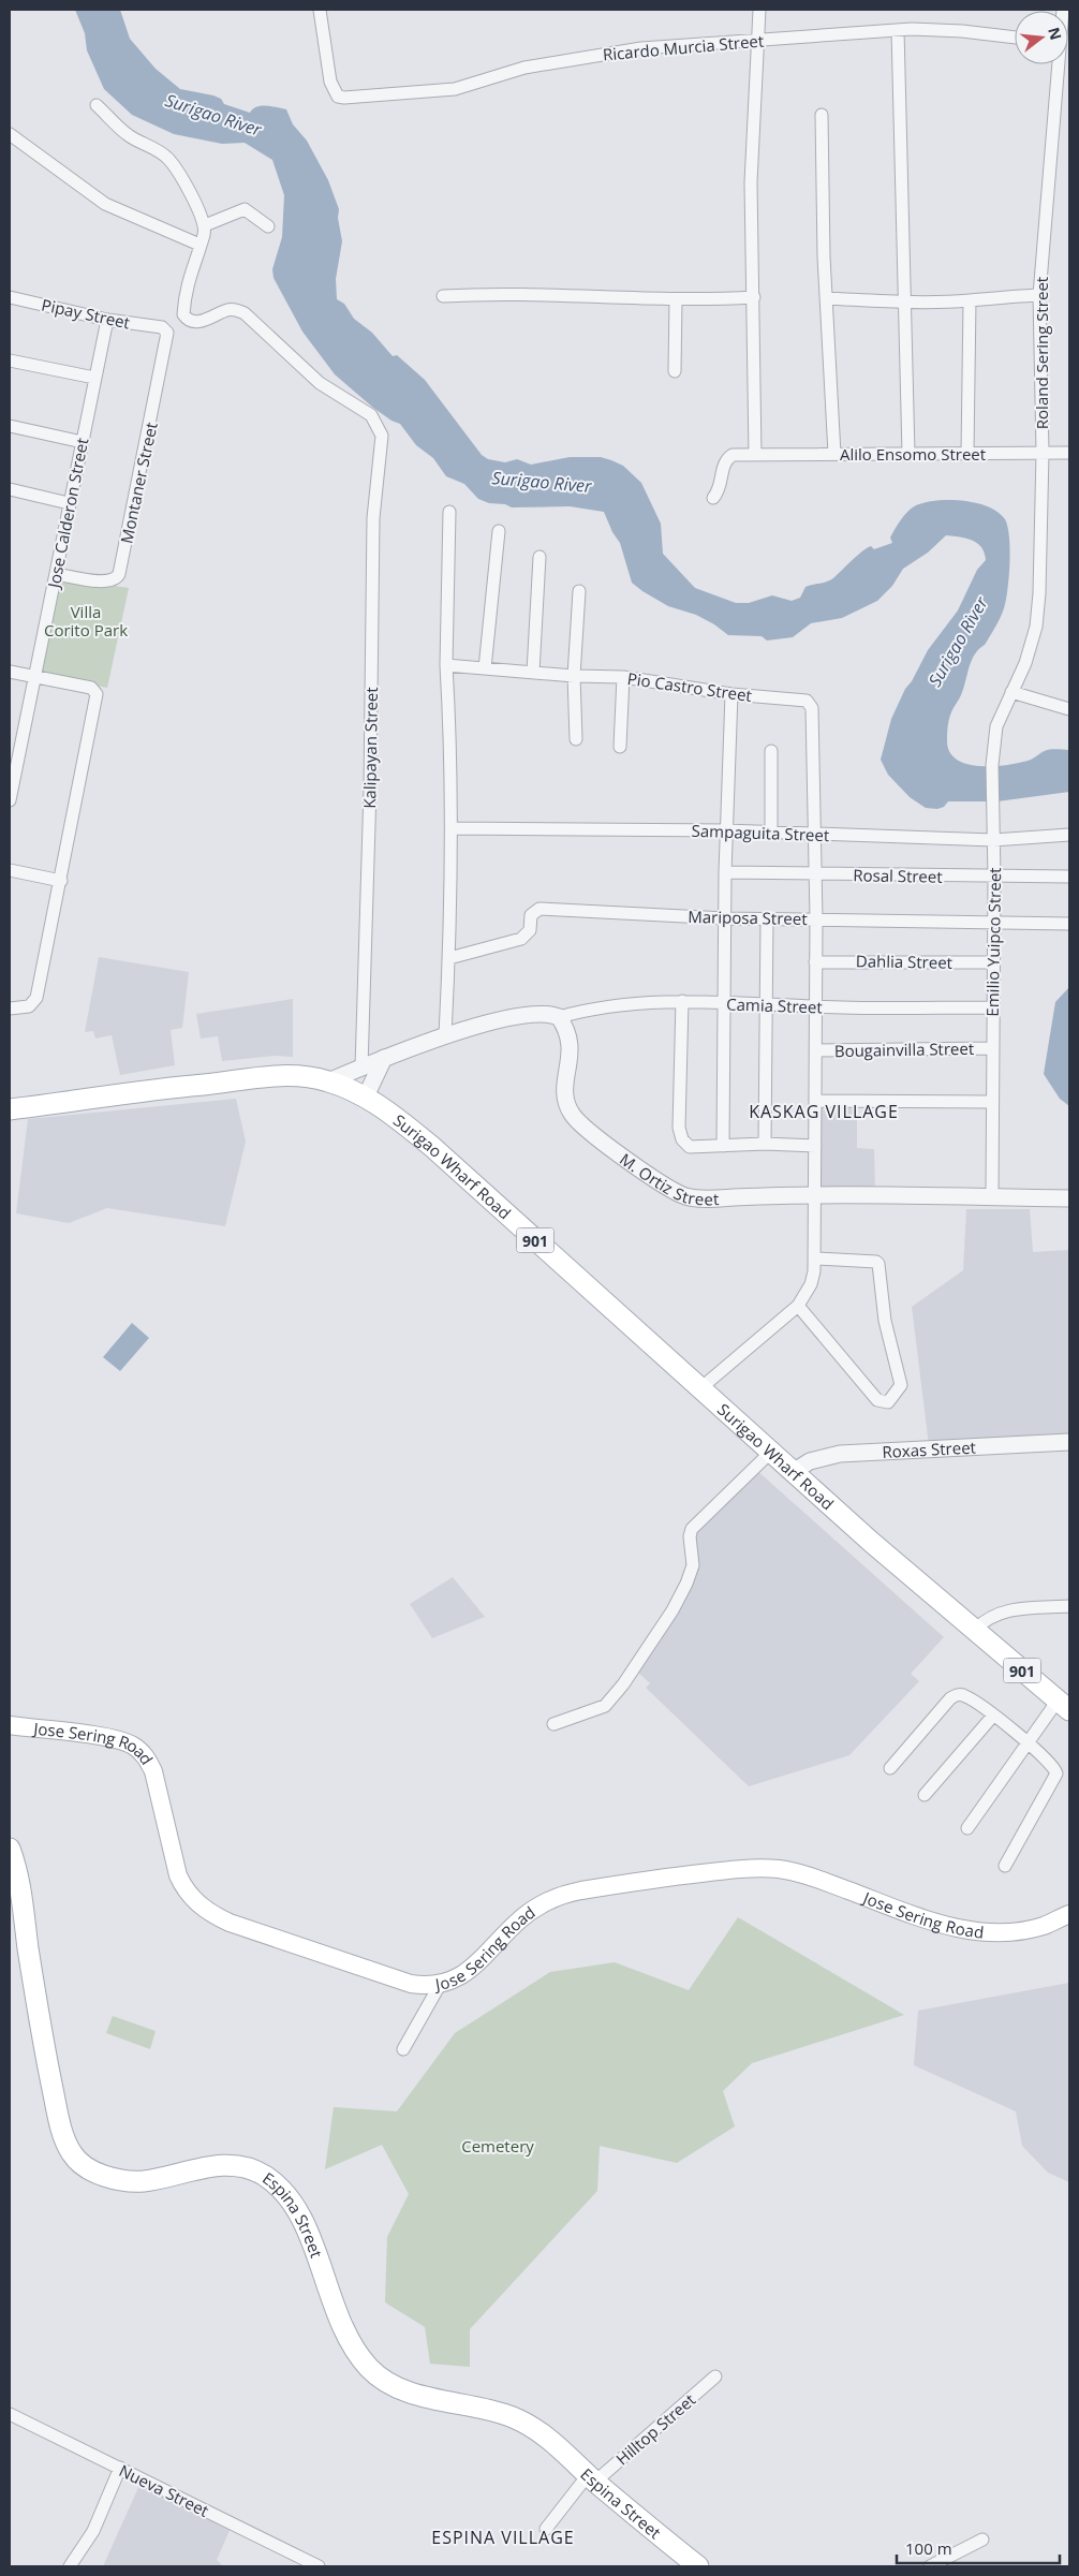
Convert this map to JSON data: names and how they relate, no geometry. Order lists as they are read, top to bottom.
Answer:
{
  "streets": {
    "main road": [
      "Surigao Wharf Road",
      "901",
      "Jose Sering Road",
      "Espina Street"
    ],
    "street": [
      "Ricardo Murcia Street",
      "Pipay Street",
      "Roland Sering Street",
      "Alilo Ensomo Street",
      "Montaner Street",
      "Jose Calderon Street",
      "Pio Castro Street",
      "Kalipayan Street",
      "Sampaguita Street",
      "Rosal Street",
      "Mariposa Street",
      "Emilio Yuipco Street",
      "Dahlia Street",
      "Camia Street",
      "Bougainvilla Street",
      "M. Ortiz Street",
      "Roxas Street",
      "Hilltop Street",
      "Nueva Street"
    ]
  },
  "crossings": [
    ["Pipay Street", "Montaner Street"],
    ["Pipay Street", "Jose Calderon Street"],
    ["Roland Sering Street", "Alilo Ensomo Street"],
    ["Roland Sering Street", "Emilio Yuipco Street"],
    ["Montaner Street", "Jose Calderon Street"],
    ["Pio Castro Street", "Sampaguita Street"],
    ["Pio Castro Street", "Rosal Street"],
    ["Pio Castro Street", "Mariposa Street"],
    ["Pio Castro Street", "Dahlia Street"],
    ["Pio Castro Street", "Camia Street"],
    ["Pio Castro Street", "Bougainvilla Street"],
    ["Pio Castro Street", "M. Ortiz Street"],
    ["Sampaguita Street", "Emilio Yuipco Street"],
    ["Rosal Street", "Emilio Yuipco Street"],
    ["Mariposa Street", "Emilio Yuipco Street"],
    ["Emilio Yuipco Street", "Dahlia Street"],
    ["Emilio Yuipco Street", "Camia Street"],
    ["Emilio Yuipco Street", "Bougainvilla Street"],
    ["Emilio Yuipco Street", "M. Ortiz Street"],
    ["Camia Street", "M. Ortiz Street"],
    ["Surigao Wharf Road", "901"],
    ["Surigao Wharf Road", "Roxas Street"],
    ["Espina Street", "Hilltop Street"]
  ],
  "districts": ["KASKAG VILLAGE", "ESPINA VILLAGE"],
  "water": ["Surigao River"],
  "parks": ["Villa Corito Park", "Cemetery"],
  "scale_bar": "100 m",
  "north": "right"
}
